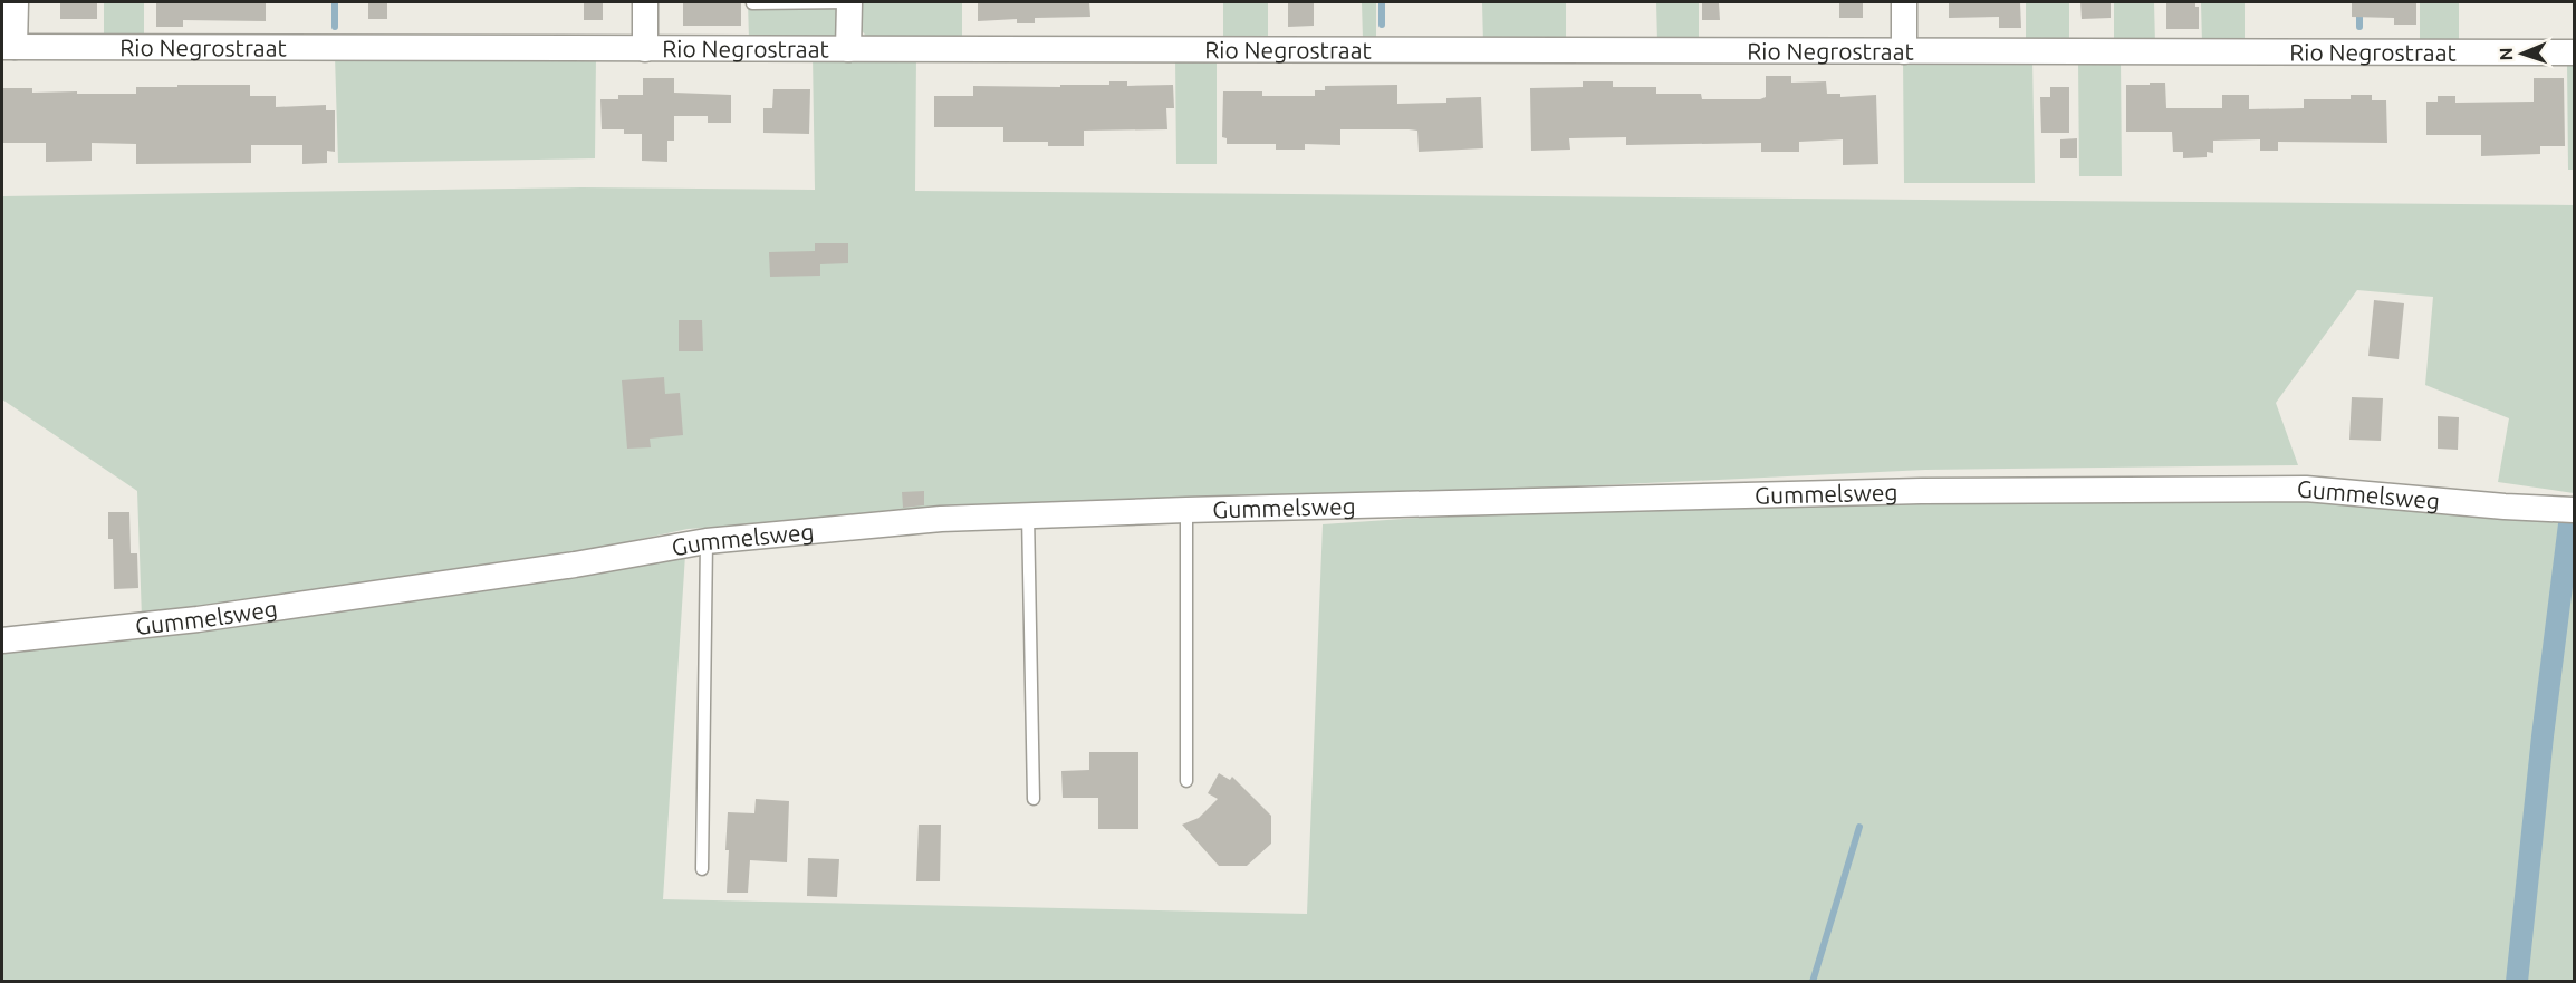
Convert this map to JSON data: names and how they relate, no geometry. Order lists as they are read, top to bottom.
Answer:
{
  "streets": {
    "street": ["Rio Negrostraat", "Gummelsweg"]
  },
  "north": "left"
}
